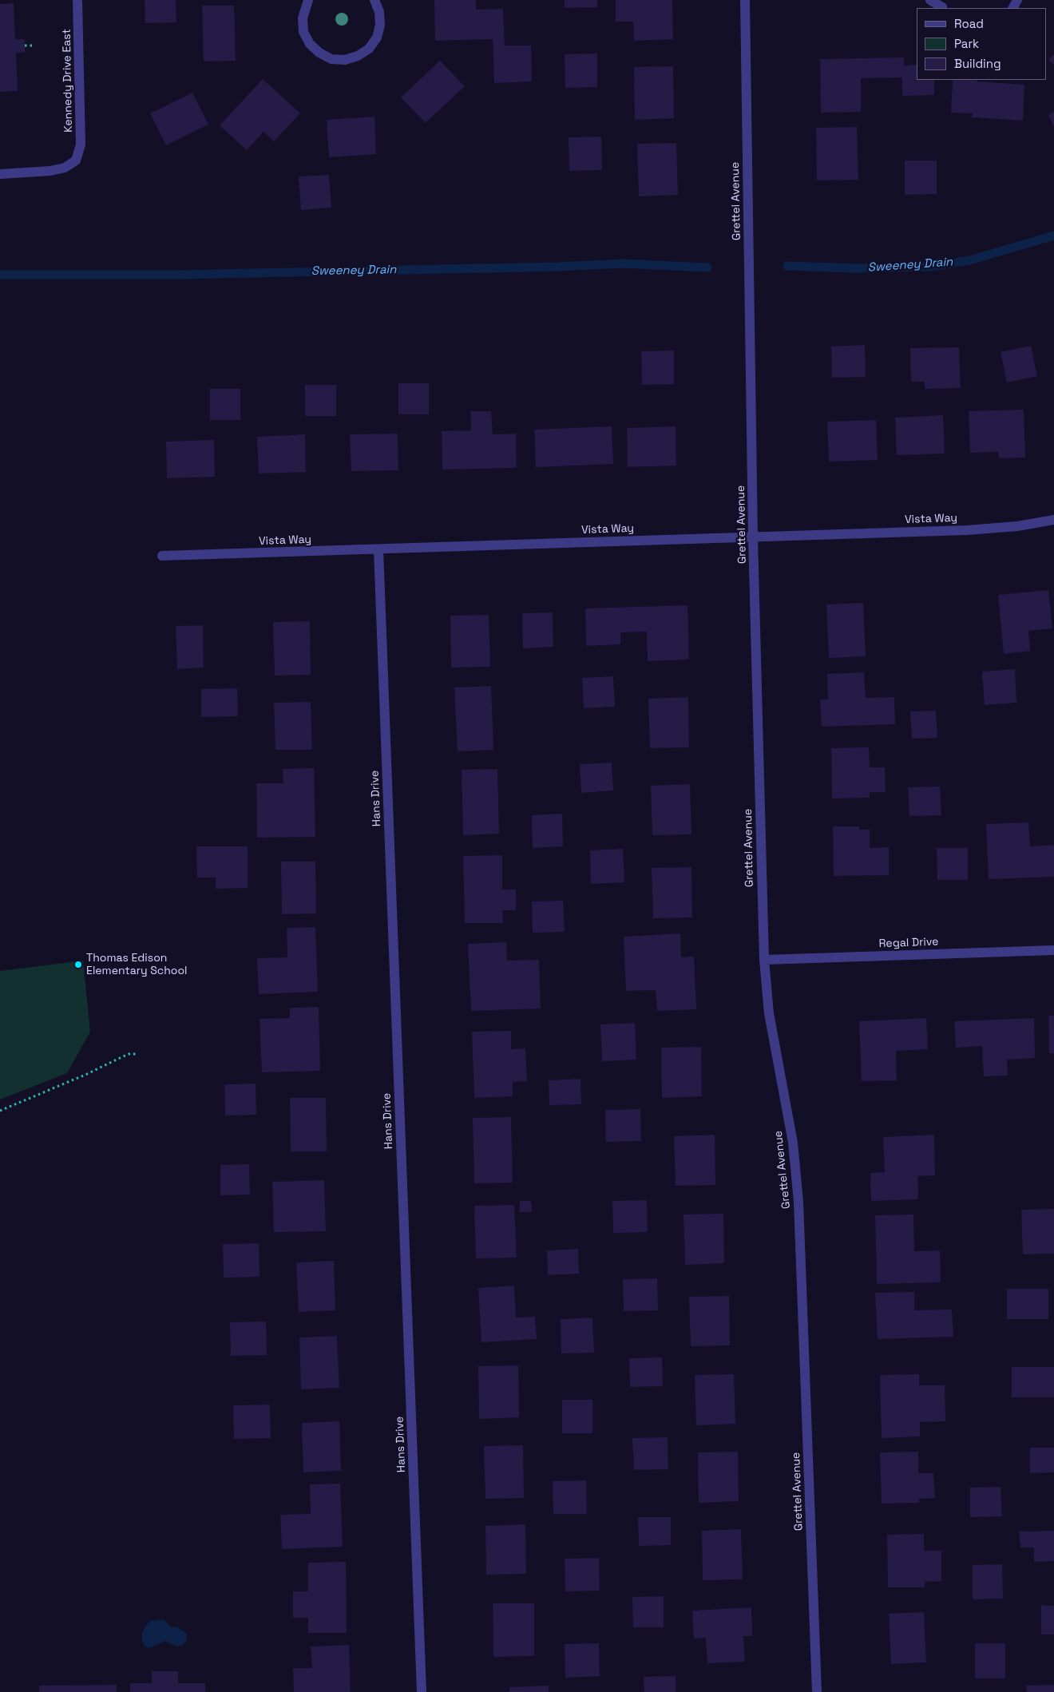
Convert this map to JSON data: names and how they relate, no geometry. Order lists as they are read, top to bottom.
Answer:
{
  "streets": {
    "street": [
      "Kennedy Drive East",
      "Grettel Avenue",
      "Vista Way",
      "Hans Drive",
      "Regal Drive"
    ]
  },
  "crossings": [
    ["Grettel Avenue", "Vista Way"],
    ["Grettel Avenue", "Regal Drive"],
    ["Vista Way", "Hans Drive"]
  ],
  "water": ["Sweeney Drain"],
  "places": ["Thomas Edison Elementary School"],
  "legend": ["Road", "Park", "Building"]
}
